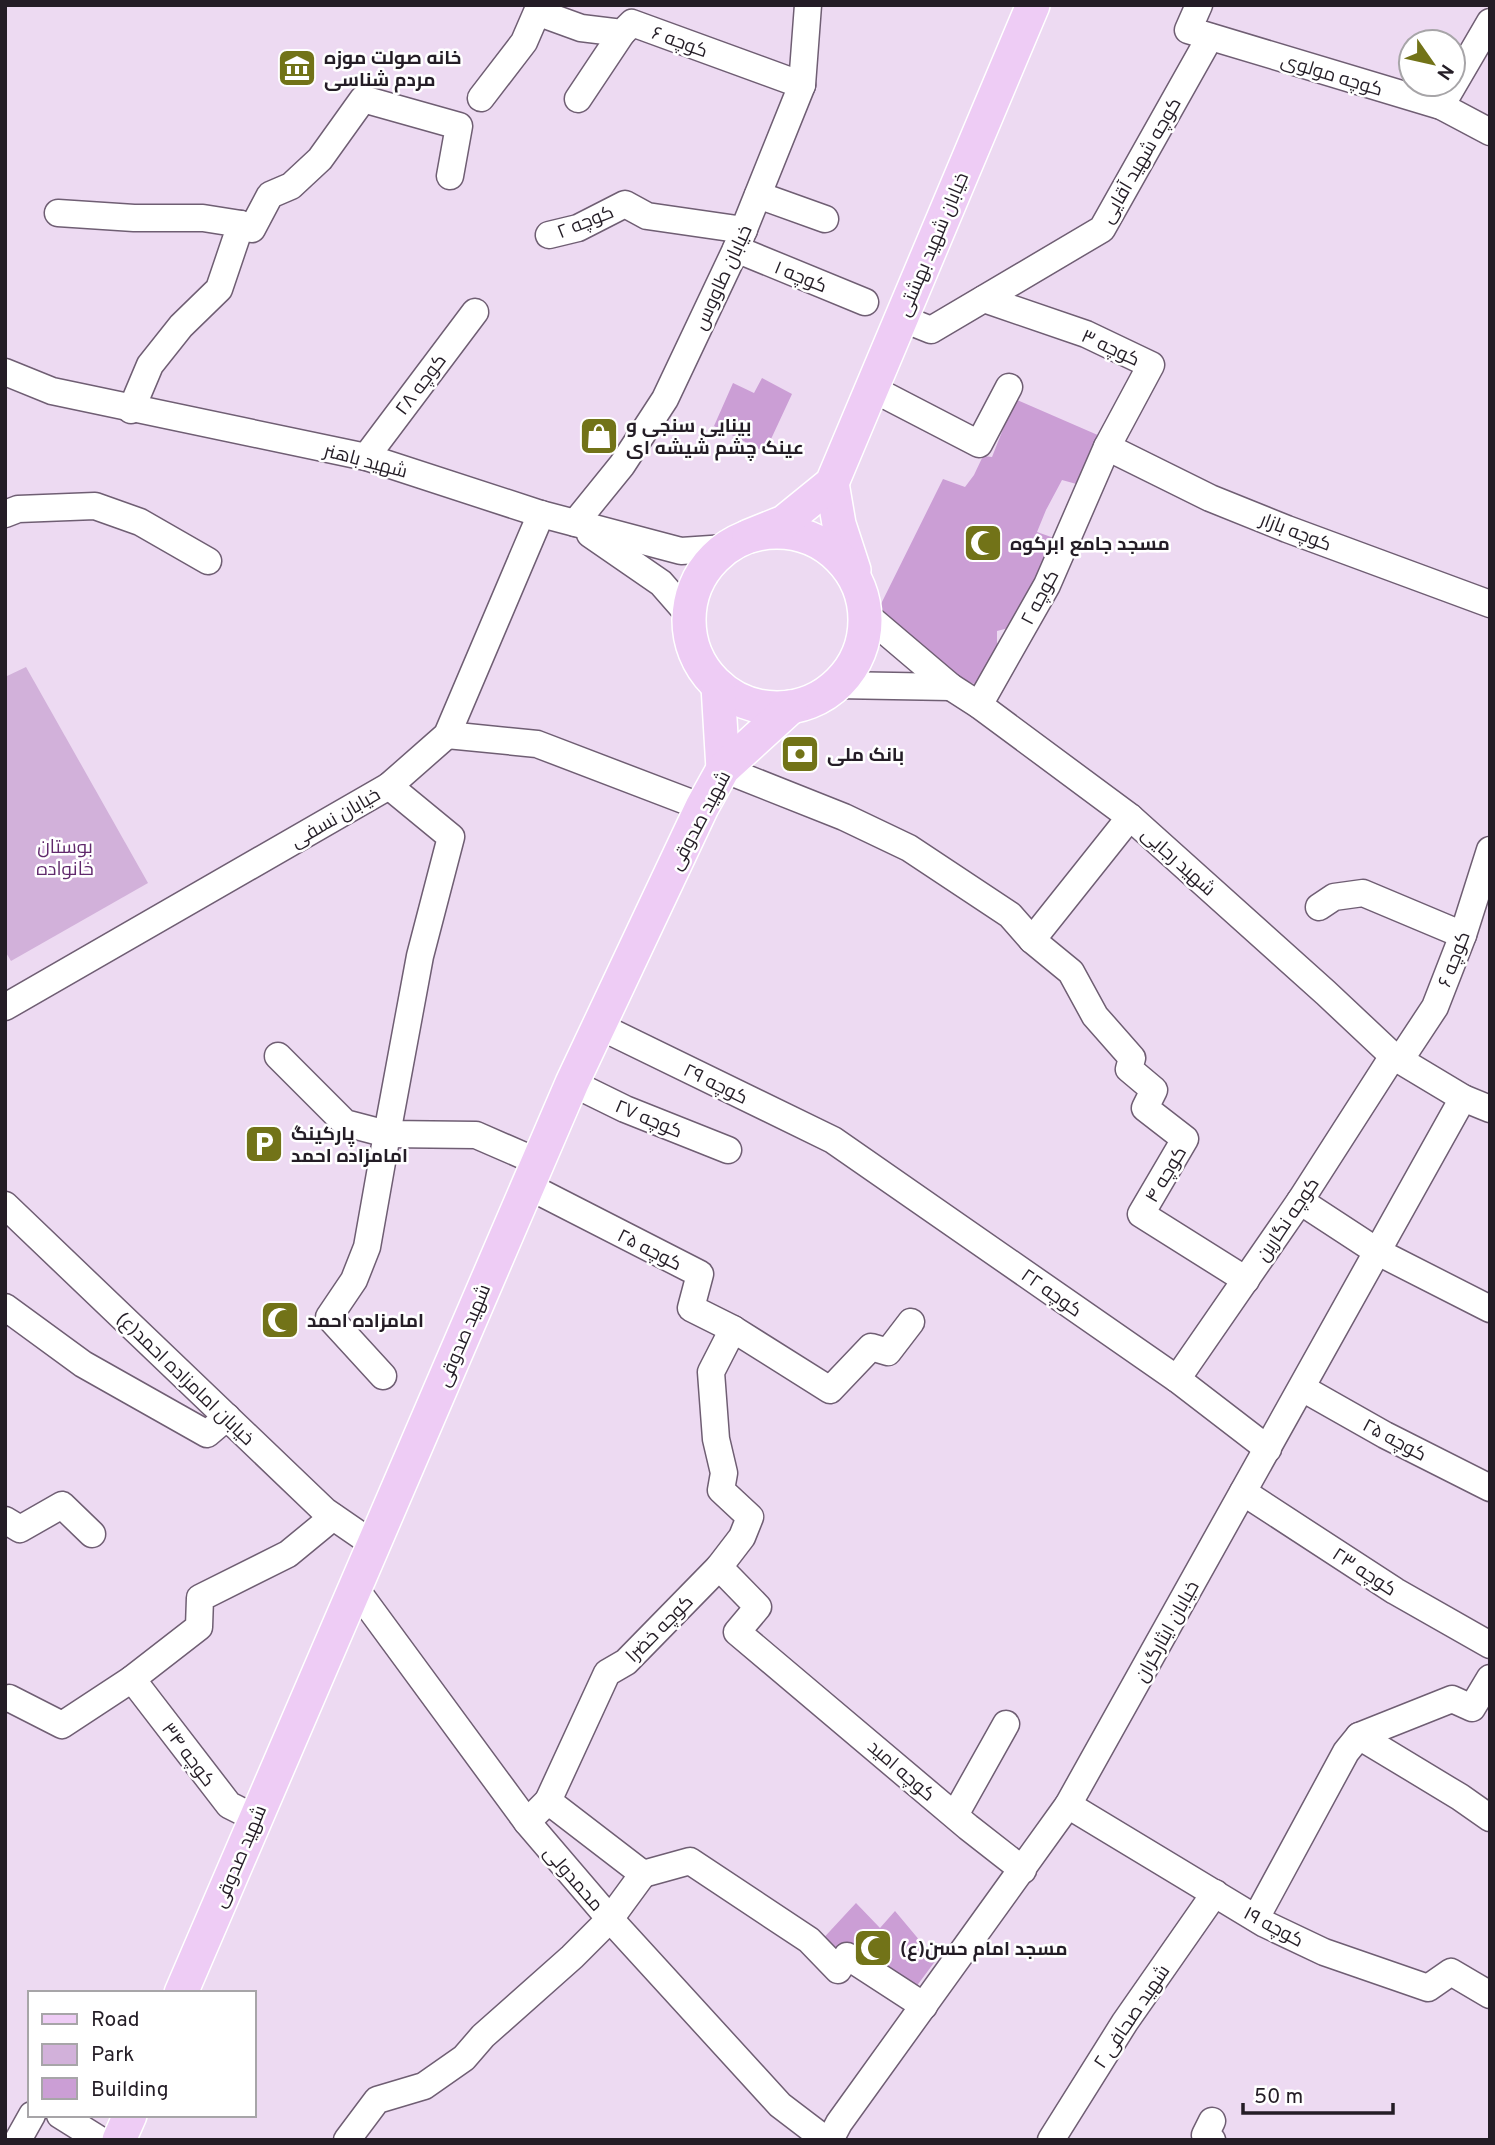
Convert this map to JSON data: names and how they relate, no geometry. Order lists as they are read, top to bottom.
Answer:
{
  "streets": {
    "main road": ["خیابان شهید بهشتی", "شهید صدوقی"],
    "street": [
      "کوچه ۶",
      "کوچه مولوی",
      "کوچه شهید آقایی",
      "کوچه ۲",
      "کوچه ۱",
      "خیابان طاووس",
      "کوچه ۳",
      "کوچه ۲۸",
      "شهید باهنر",
      "کوچه بازار",
      "خیابان نسفی",
      "شهید رجایی",
      "کوچه ۲۹",
      "کوچه ۲۷",
      "کوچه ۴",
      "کوچه نگارین",
      "کوچه ۲۵",
      "کوچه ۲۲",
      "خیابان امامزاده احمد(ع)",
      "کوچه ۲۳",
      "کوچه خضرا",
      "خیابان ایثارگران",
      "کوچه ۳۴",
      "کوچه امید",
      "محمدولی",
      "کوچه ۱۹",
      "شهید صحافی ۲"
    ]
  },
  "crossings": [
    ["کوچه ۶", "خیابان طاووس"],
    ["کوچه ۶", "شهید رجایی"],
    ["کوچه ۶", "کوچه نگارین"],
    ["کوچه مولوی", "کوچه شهید آقایی"],
    ["کوچه شهید آقایی", "خیابان شهید بهشتی"],
    ["کوچه شهید آقایی", "کوچه ۳"],
    ["کوچه ۲", "کوچه ۱"],
    ["کوچه ۲", "خیابان طاووس"],
    ["کوچه ۲", "کوچه ۳"],
    ["کوچه ۲", "کوچه بازار"],
    ["کوچه ۲", "شهید رجایی"],
    ["کوچه ۱", "خیابان طاووس"],
    ["خیابان طاووس", "شهید باهنر"],
    ["کوچه ۳", "کوچه بازار"],
    ["کوچه ۲۸", "شهید باهنر"],
    ["شهید باهنر", "خیابان نسفی"],
    ["شهید باهنر", "شهید صدوقی"],
    ["شهید باهنر", "شهید رجایی"],
    ["شهید صدوقی", "شهید رجایی"],
    ["شهید صدوقی", "کوچه ۲۹"],
    ["شهید صدوقی", "کوچه ۲۷"],
    ["شهید صدوقی", "کوچه ۲۵"],
    ["شهید صدوقی", "خیابان امامزاده احمد(ع)"],
    ["شهید صدوقی", "کوچه ۳۴"],
    ["شهید صدوقی", "محمدولی"],
    ["شهید رجایی", "کوچه نگارین"],
    ["شهید رجایی", "خیابان ایثارگران"],
    ["کوچه ۲۹", "کوچه ۲۲"],
    ["کوچه ۴", "کوچه نگارین"],
    ["کوچه نگارین", "کوچه ۲۲"],
    ["کوچه ۲۵", "کوچه خضرا"],
    ["کوچه ۲۵", "خیابان ایثارگران"],
    ["کوچه ۲۲", "خیابان ایثارگران"],
    ["کوچه ۲۳", "خیابان ایثارگران"],
    ["کوچه خضرا", "کوچه امید"],
    ["خیابان ایثارگران", "کوچه امید"],
    ["خیابان ایثارگران", "محمدولی"],
    ["خیابان ایثارگران", "کوچه ۱۹"],
    ["کوچه ۱۹", "شهید صحافی ۲"]
  ],
  "parks": ["بوستان خانواده"],
  "places": {
    "museum": ["خانه صولت موزه مردم شناسی"],
    "shop": ["بینایی سنجی و عینک چشم شیشه ای"],
    "mosque": ["مسجد جامع ابرکوه", "امامزاده احمد", "مسجد امام حسن(ع)"],
    "bank": ["بانک ملی"],
    "parking": ["پارکینگ امامزاده احمد"]
  },
  "legend": ["Road", "Park", "Building"],
  "scale_bar": "50 m",
  "north": "bottom right"
}
